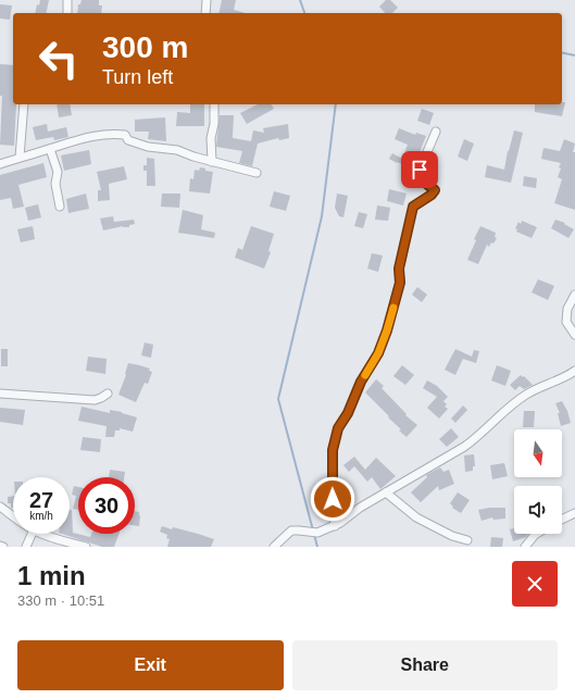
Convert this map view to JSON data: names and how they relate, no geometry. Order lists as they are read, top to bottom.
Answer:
{
  "north": "bottom",
  "page": {
    "turn": ["300 m", "Turn left"],
    "speed": "27 km/h",
    "limit": "30",
    "heading": ["1 min", "330 m · 10:51"],
    "buttons": ["Exit", "Share"]
  }
}
